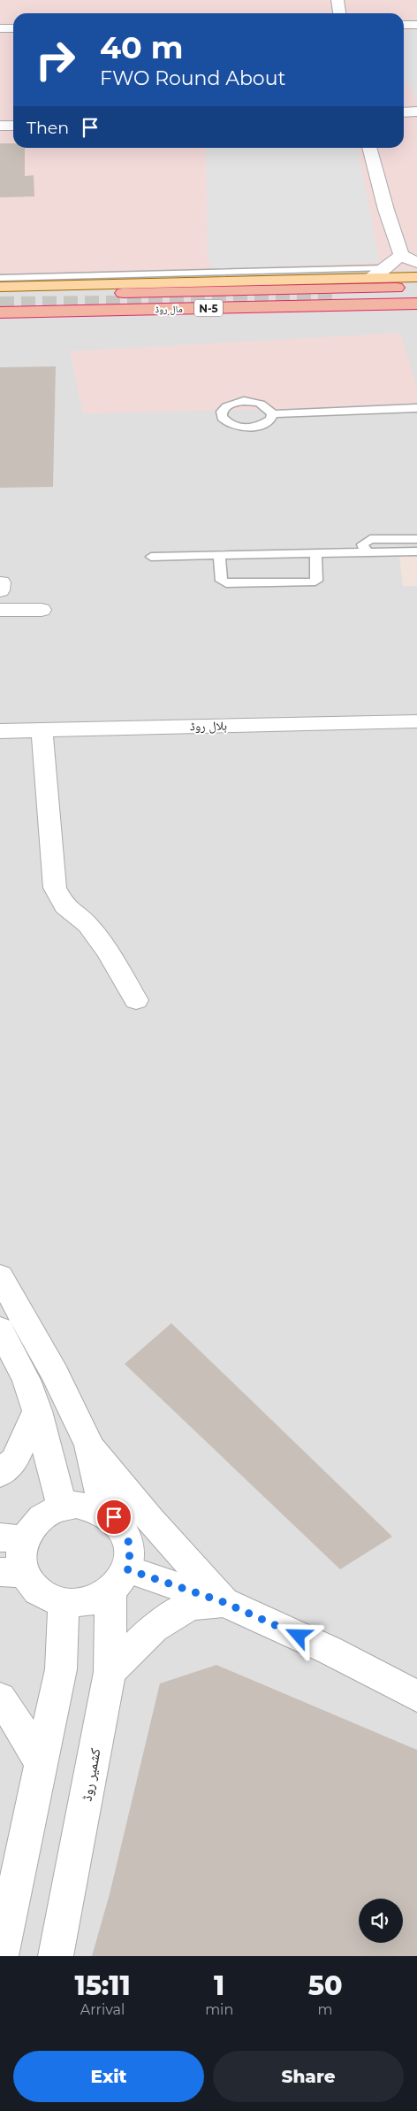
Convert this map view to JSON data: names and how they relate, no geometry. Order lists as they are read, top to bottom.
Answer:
{
  "streets": {
    "highway": ["N-5", "مال روڈ"],
    "street": ["ہلال روڈ", "کشمیر روڈ"]
  },
  "page": {
    "turn": ["40 m", "FWO Round About"],
    "then": "Then",
    "eta": [
      "15:11",
      "Arrival",
      "1",
      "min",
      "50",
      "m"
    ],
    "buttons": ["Exit", "Share"]
  }
}
